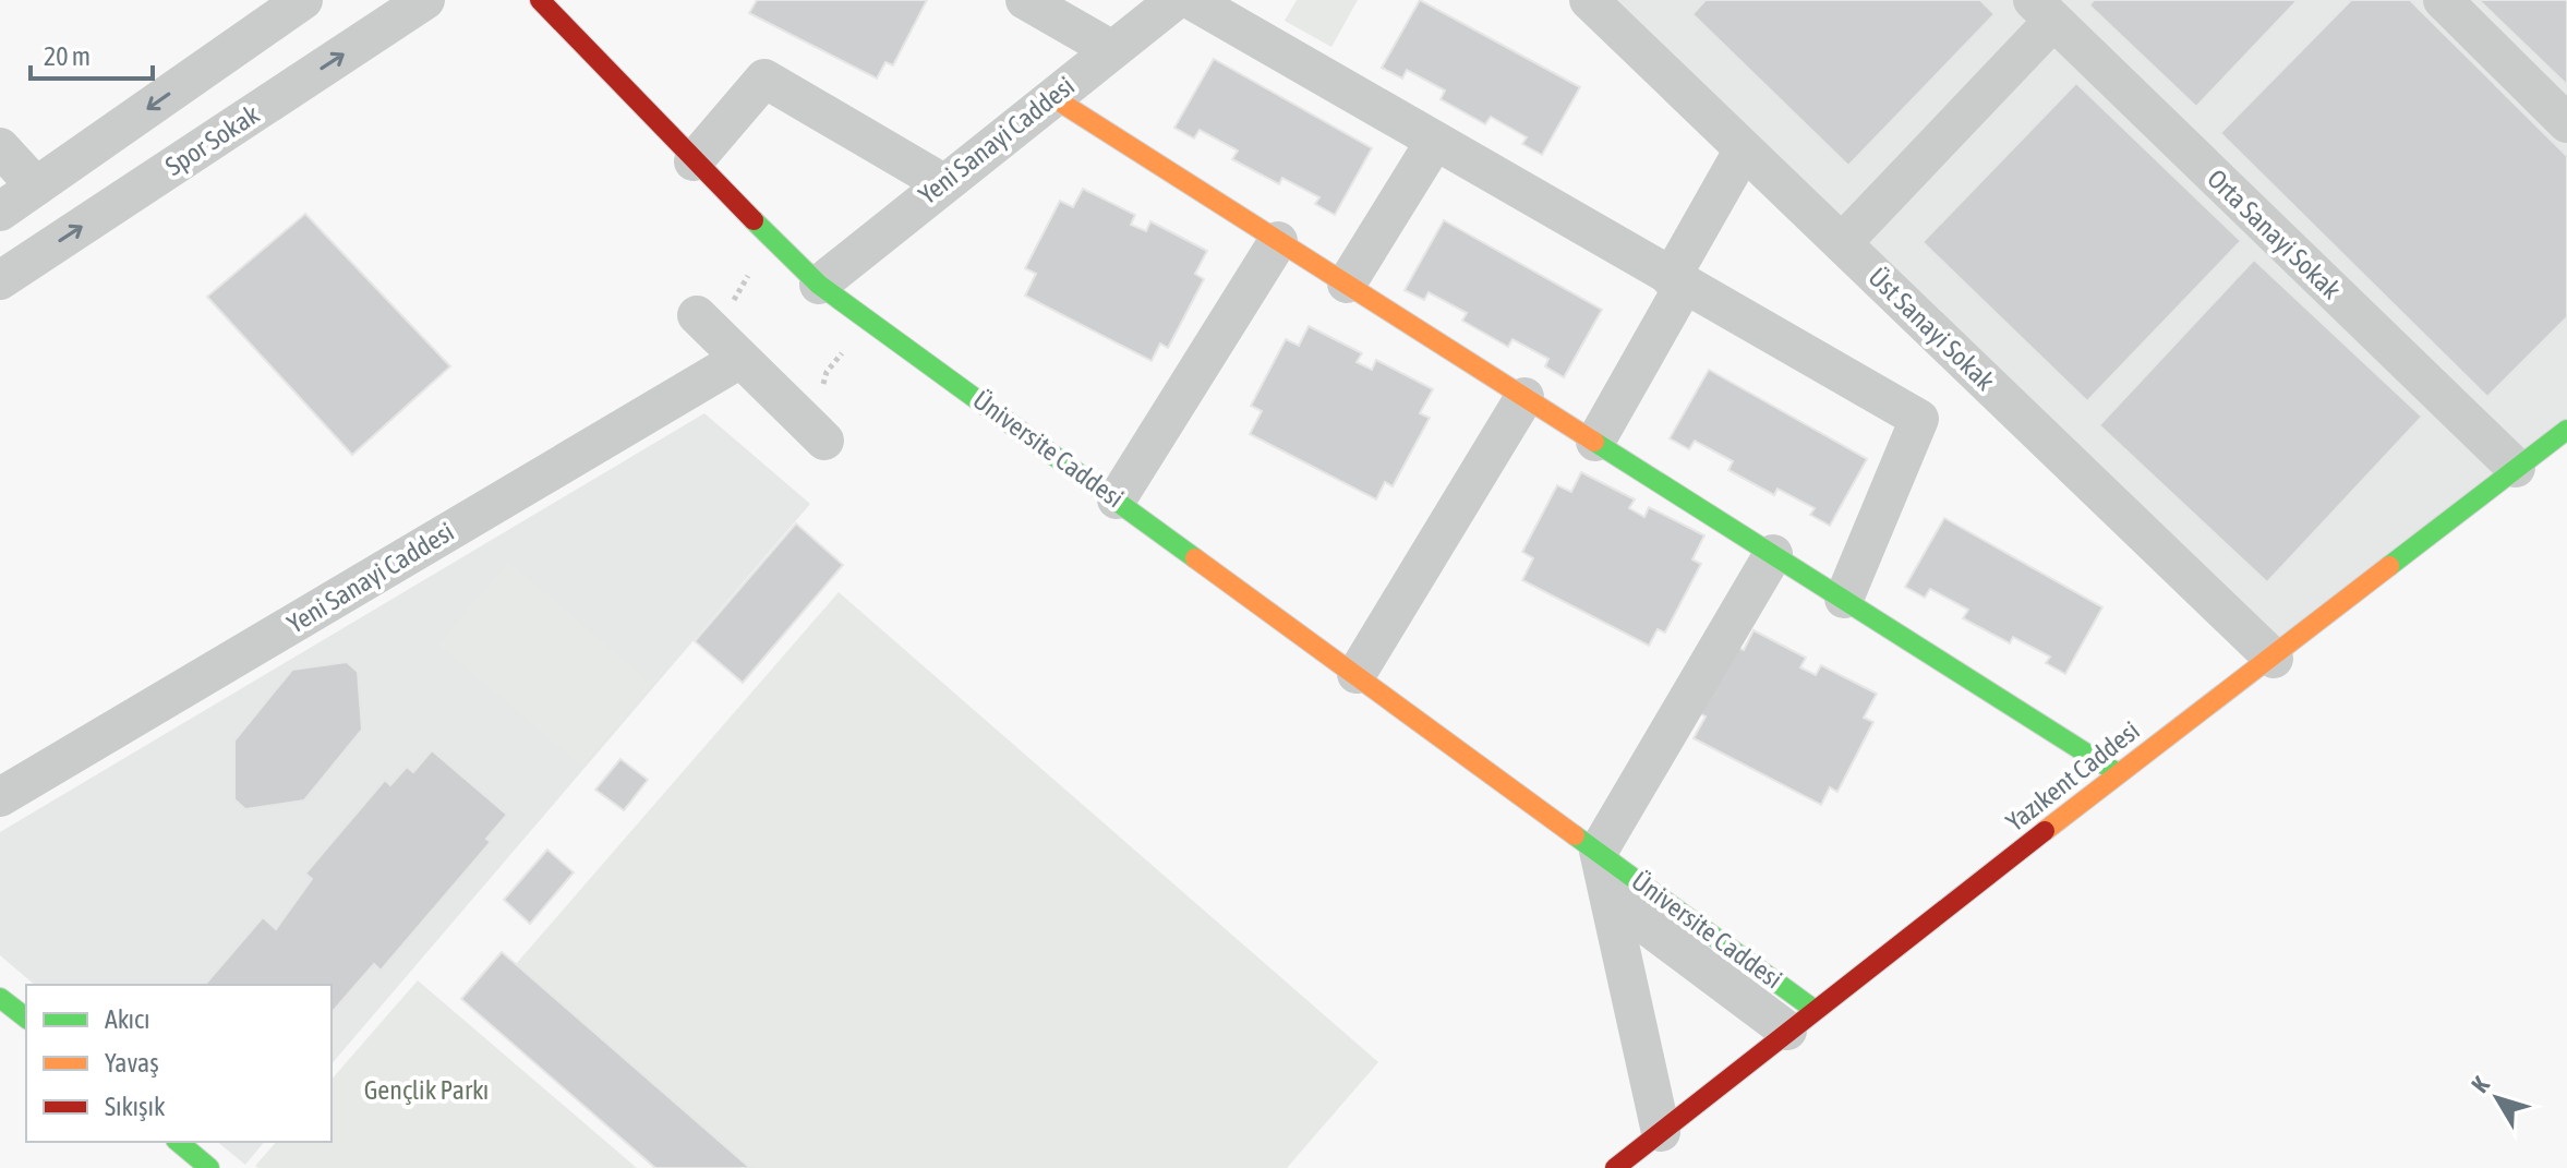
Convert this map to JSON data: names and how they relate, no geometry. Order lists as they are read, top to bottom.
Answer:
{
  "streets": {
    "street": [
      "Spor Sokak",
      "Yeni Sanayi Caddesi",
      "Orta Sanayi Sokak",
      "Üst Sanayi Sokak",
      "Üniversite Caddesi",
      "Yazıkent Caddesi"
    ]
  },
  "crossings": [
    ["Yeni Sanayi Caddesi", "Üniversite Caddesi"],
    ["Orta Sanayi Sokak", "Yazıkent Caddesi"],
    ["Üst Sanayi Sokak", "Yazıkent Caddesi"],
    ["Üniversite Caddesi", "Yazıkent Caddesi"]
  ],
  "parks": ["Gençlik Parkı"],
  "legend": ["Akıcı", "Yavaş", "Sıkışık"],
  "scale_bar": "20 m",
  "north": "top left"
}
